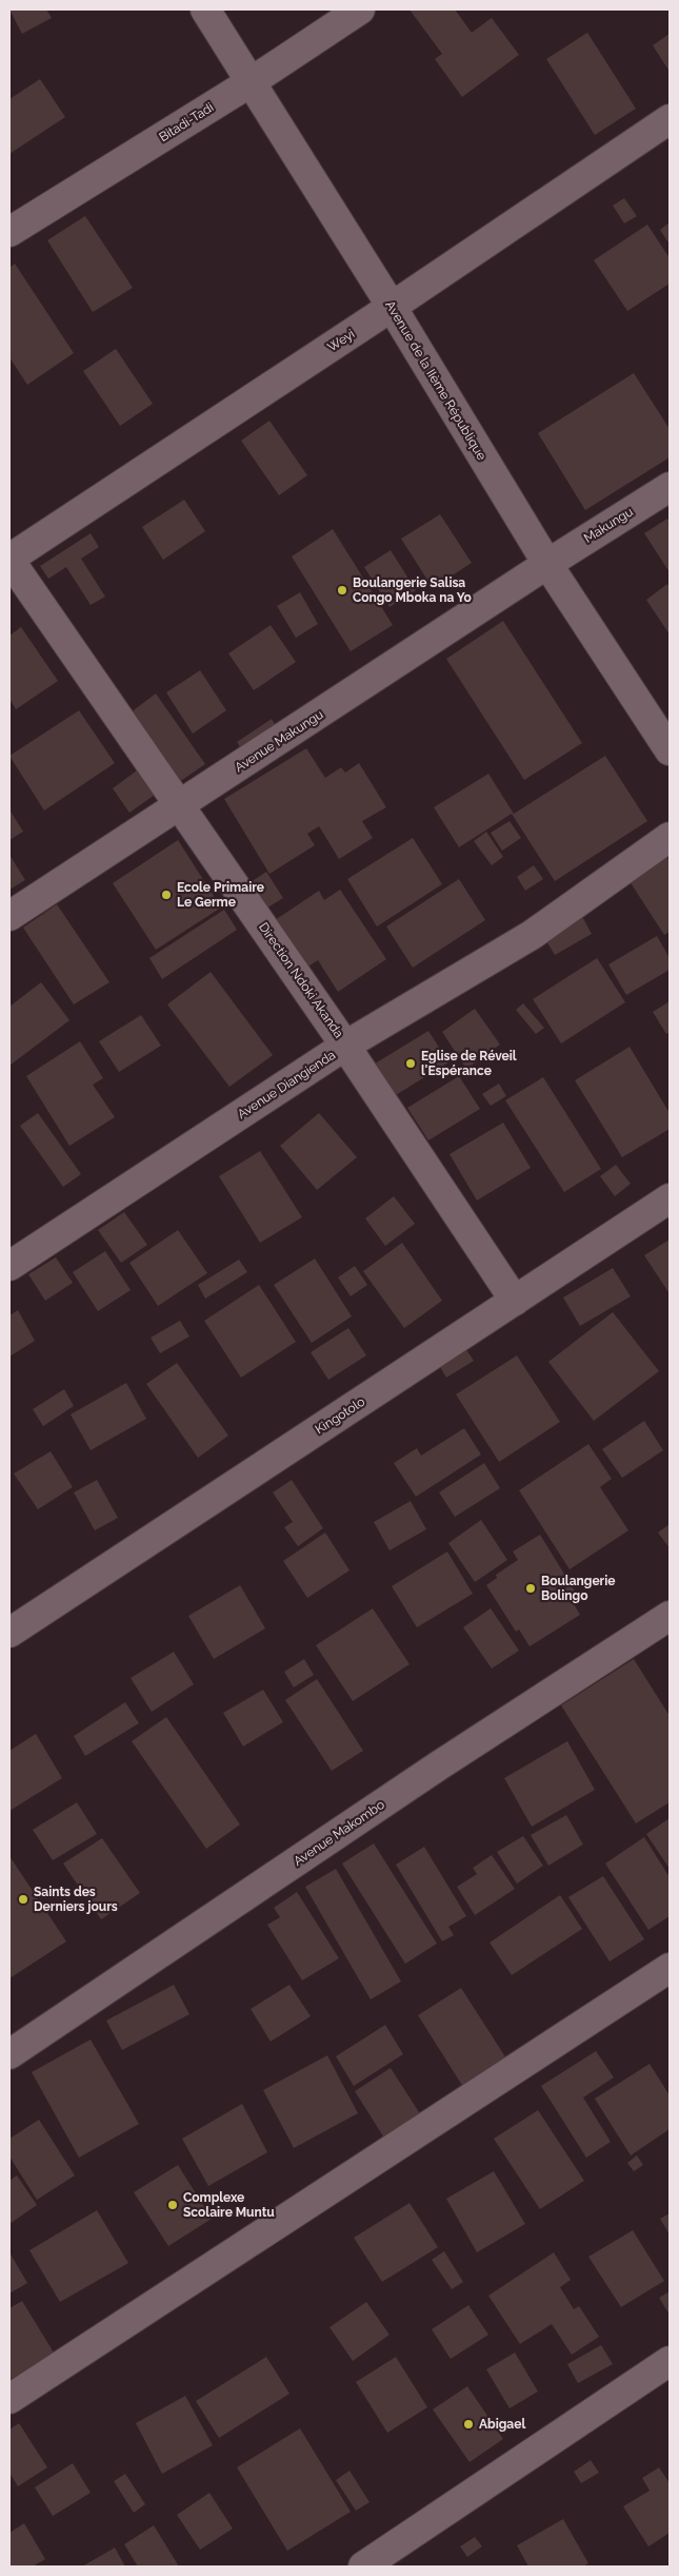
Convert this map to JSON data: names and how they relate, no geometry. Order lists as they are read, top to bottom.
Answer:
{
  "streets": {
    "street": [
      "Bitadi-Tadi",
      "Weyi",
      "Avenue de la IIème République",
      "Makungu",
      "Avenue Makungu",
      "Direction Ndoki Akanda",
      "Avenue Diangienda",
      "Kingotolo",
      "Avenue Makombo"
    ]
  },
  "crossings": [
    ["Bitadi-Tadi", "Avenue de la IIème République"],
    ["Weyi", "Avenue de la IIème République"],
    ["Weyi", "Direction Ndoki Akanda"],
    ["Avenue de la IIème République", "Makungu"],
    ["Avenue de la IIème République", "Avenue Makungu"],
    ["Makungu", "Avenue Makungu"],
    ["Avenue Makungu", "Direction Ndoki Akanda"],
    ["Direction Ndoki Akanda", "Avenue Diangienda"],
    ["Direction Ndoki Akanda", "Kingotolo"]
  ],
  "places": [
    "Boulangerie Salisa Congo Mboka na Yo",
    "Ecole Primaire Le Germe",
    "Eglise de Réveil l'Espérance",
    "Boulangerie Bolingo",
    "Saints des Derniers jours",
    "Complexe Scolaire Muntu",
    "Abigael"
  ]
}
